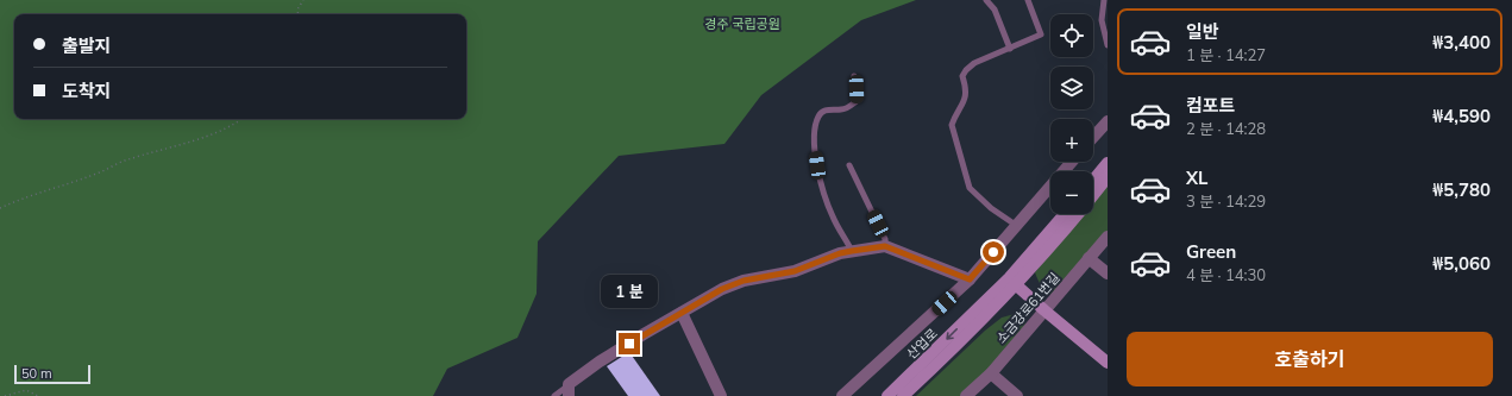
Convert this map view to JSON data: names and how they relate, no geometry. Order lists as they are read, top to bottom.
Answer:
{
  "streets": {
    "street": ["소금강로61번길", "산업로"]
  },
  "parks": ["경주 국립공원"],
  "scale_bar": "50 m",
  "page": {
    "list": [
      {
        "name": "일반",
        "note": "1 분 · 14:27",
        "value": "₩3,400"
      },
      {
        "name": "컴포트",
        "note": "2 분 · 14:28",
        "value": "₩4,590"
      },
      {
        "name": "XL",
        "note": "3 분 · 14:29",
        "value": "₩5,780"
      },
      {
        "name": "Green",
        "note": "4 분 · 14:30",
        "value": "₩5,060"
      }
    ],
    "map_buttons": ["+", "−"],
    "banner": ["출발지", "도착지"],
    "bubble": "1 분",
    "buttons": "호출하기",
    "scale": "50 m"
  }
}
